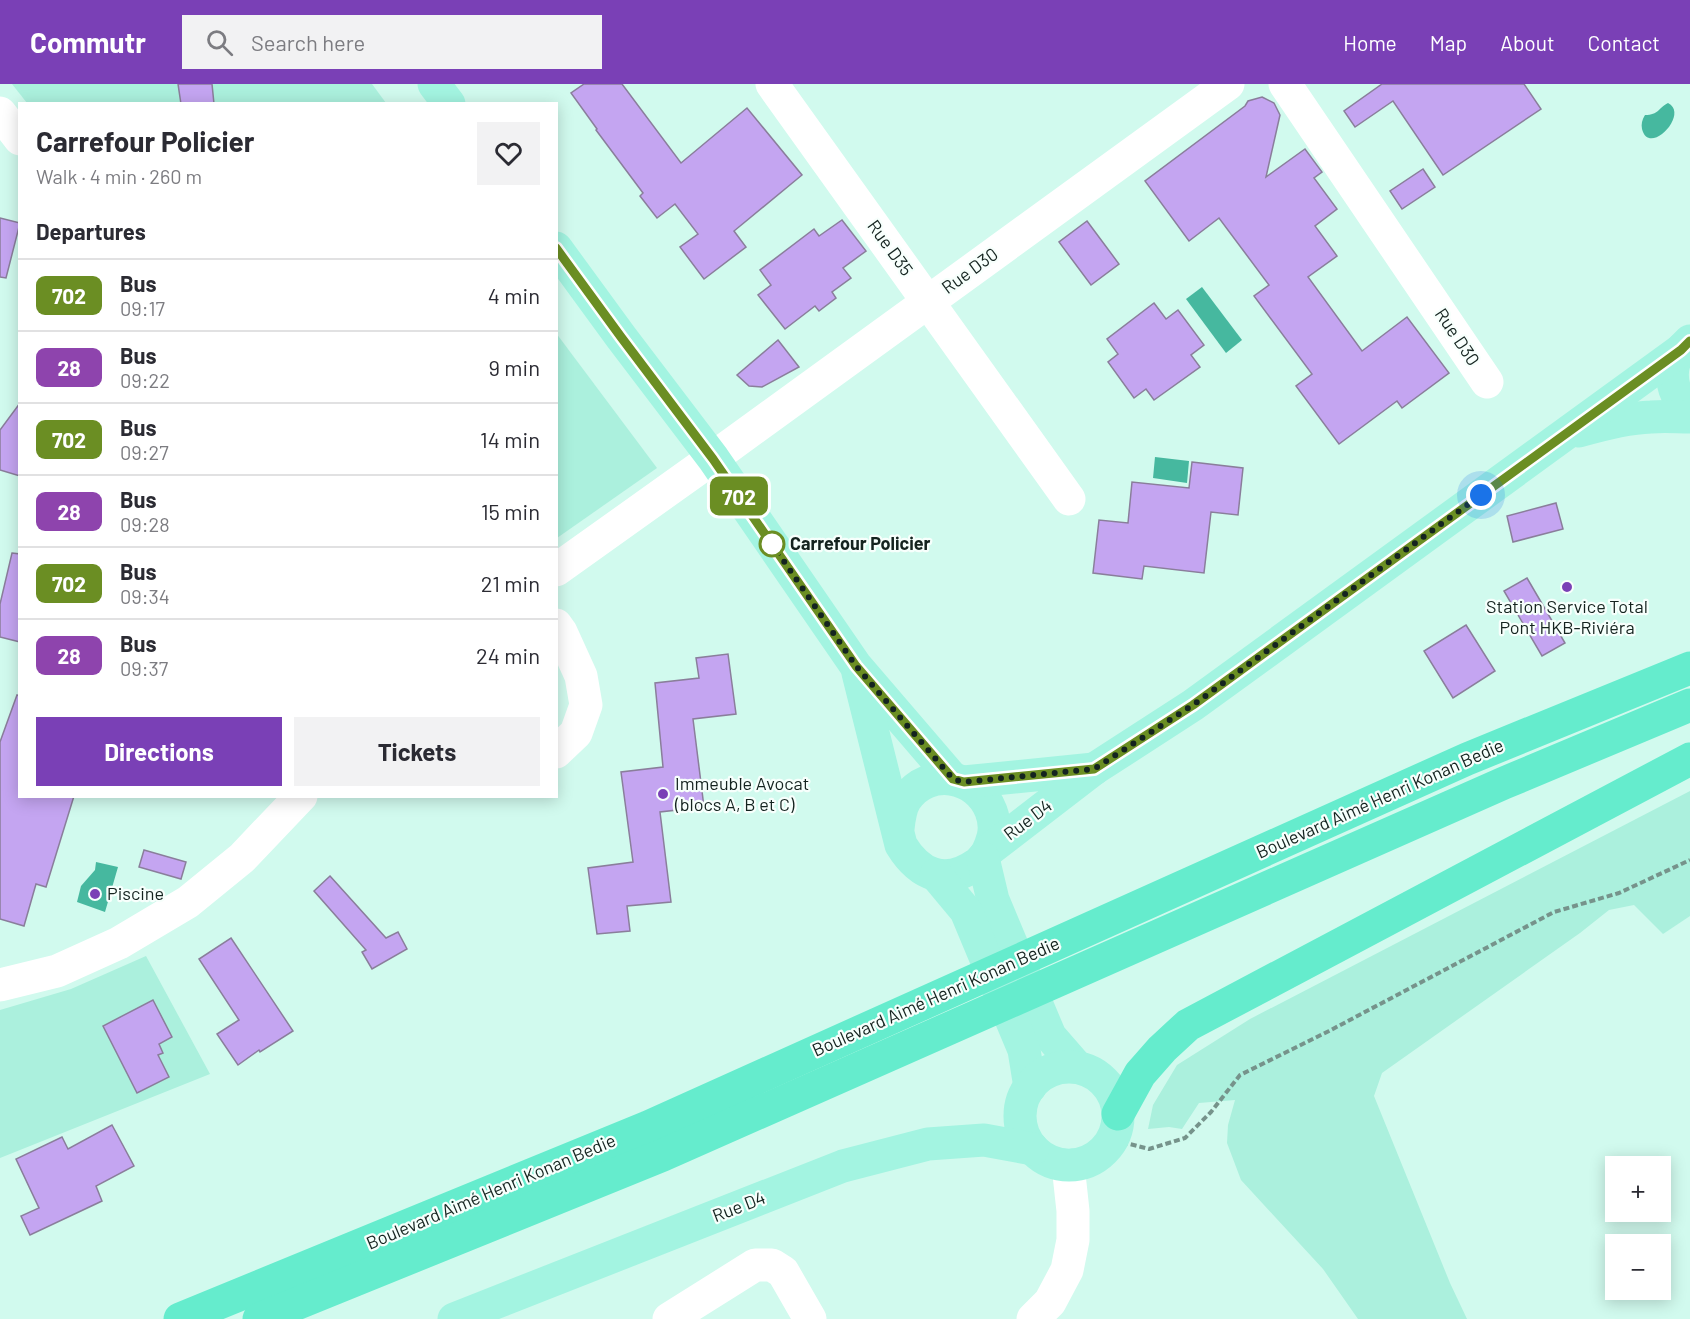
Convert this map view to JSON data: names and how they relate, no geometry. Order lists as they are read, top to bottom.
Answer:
{
  "streets": {
    "highway": ["Boulevard Aimé Henri Konan Bedie"],
    "main road": ["Rue D4"],
    "street": ["Rue D35", "Rue D30"]
  },
  "crossings": [
    ["Rue D35", "Rue D30"]
  ],
  "places": [
    "Carrefour Policier",
    "Station Service Total Pont HKB-Riviéra",
    "Immeuble Avocat (blocs A, B et C)",
    "Piscine"
  ],
  "lines": ["bus line 702"],
  "page": {
    "header": "Commutr",
    "search": "Search here",
    "nav": [
      "Home",
      "Map",
      "About",
      "Contact"
    ],
    "on_map": "702",
    "heading": [
      ["Carrefour Policier", "Walk · 4 min · 260 m"],
      "Departures"
    ],
    "list": [
      {
        "mark": "702",
        "name": "Bus",
        "note": "09:17",
        "value": "4 min"
      },
      {
        "mark": "28",
        "name": "Bus",
        "note": "09:22",
        "value": "9 min"
      },
      {
        "mark": "702",
        "name": "Bus",
        "note": "09:27",
        "value": "14 min"
      },
      {
        "mark": "28",
        "name": "Bus",
        "note": "09:28",
        "value": "15 min"
      },
      {
        "mark": "702",
        "name": "Bus",
        "note": "09:34",
        "value": "21 min"
      },
      {
        "mark": "28",
        "name": "Bus",
        "note": "09:37",
        "value": "24 min"
      }
    ],
    "buttons": ["Directions", "Tickets"],
    "map_buttons": ["+", "−"]
  }
}
